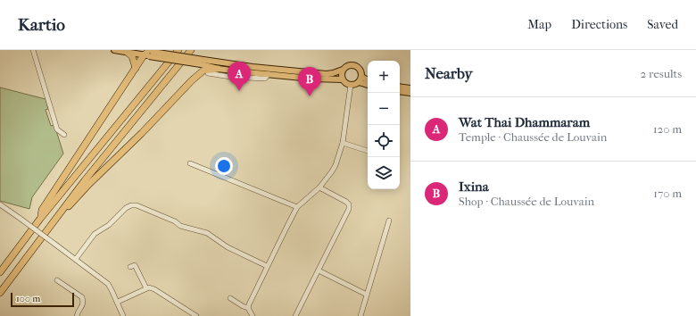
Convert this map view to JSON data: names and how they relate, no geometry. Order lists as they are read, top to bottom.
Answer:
{
  "scale_bar": "100 m",
  "page": {
    "header": "Kartio",
    "nav": ["Map", "Directions", "Saved"],
    "heading": ["Nearby", "2 results"],
    "map_buttons": ["+", "−"],
    "pins": ["A", "B"],
    "list": [
      {
        "mark": "A",
        "name": "Wat Thai Dhammaram",
        "note": "Temple · Chaussée de Louvain",
        "value": "120 m"
      },
      {
        "mark": "B",
        "name": "Ixina",
        "note": "Shop · Chaussée de Louvain",
        "value": "170 m"
      }
    ],
    "scale": "100 m"
  }
}
